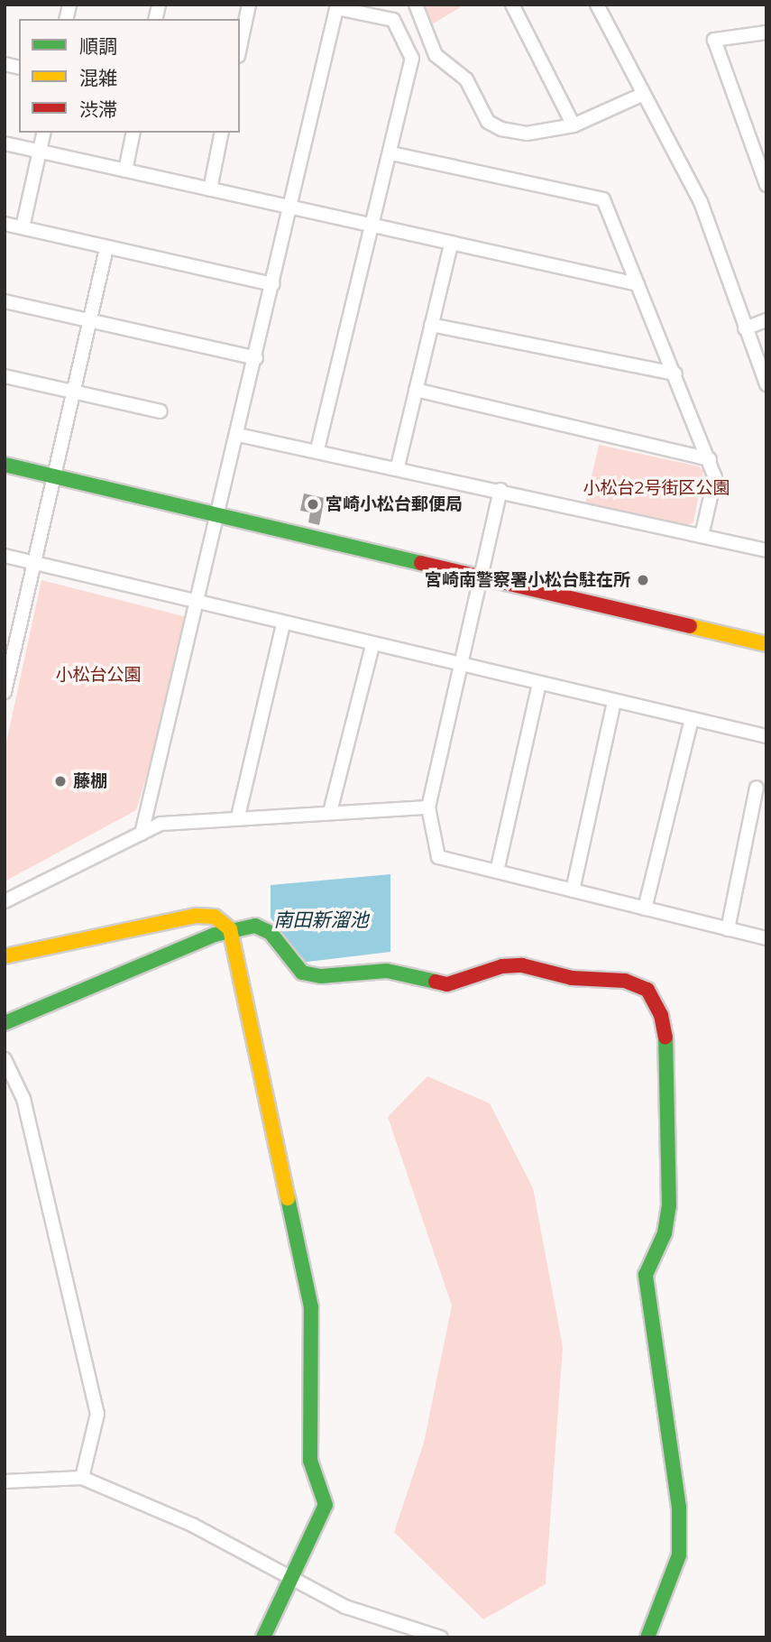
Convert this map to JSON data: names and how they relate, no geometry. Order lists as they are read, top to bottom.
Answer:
{
  "water": ["南田新溜池"],
  "parks": ["小松台2号街区公園", "小松台公園"],
  "places": ["宮崎小松台郵便局", "宮崎南警察署小松台駐在所", "藤棚"],
  "legend": ["順調", "混雑", "渋滞"]
}
